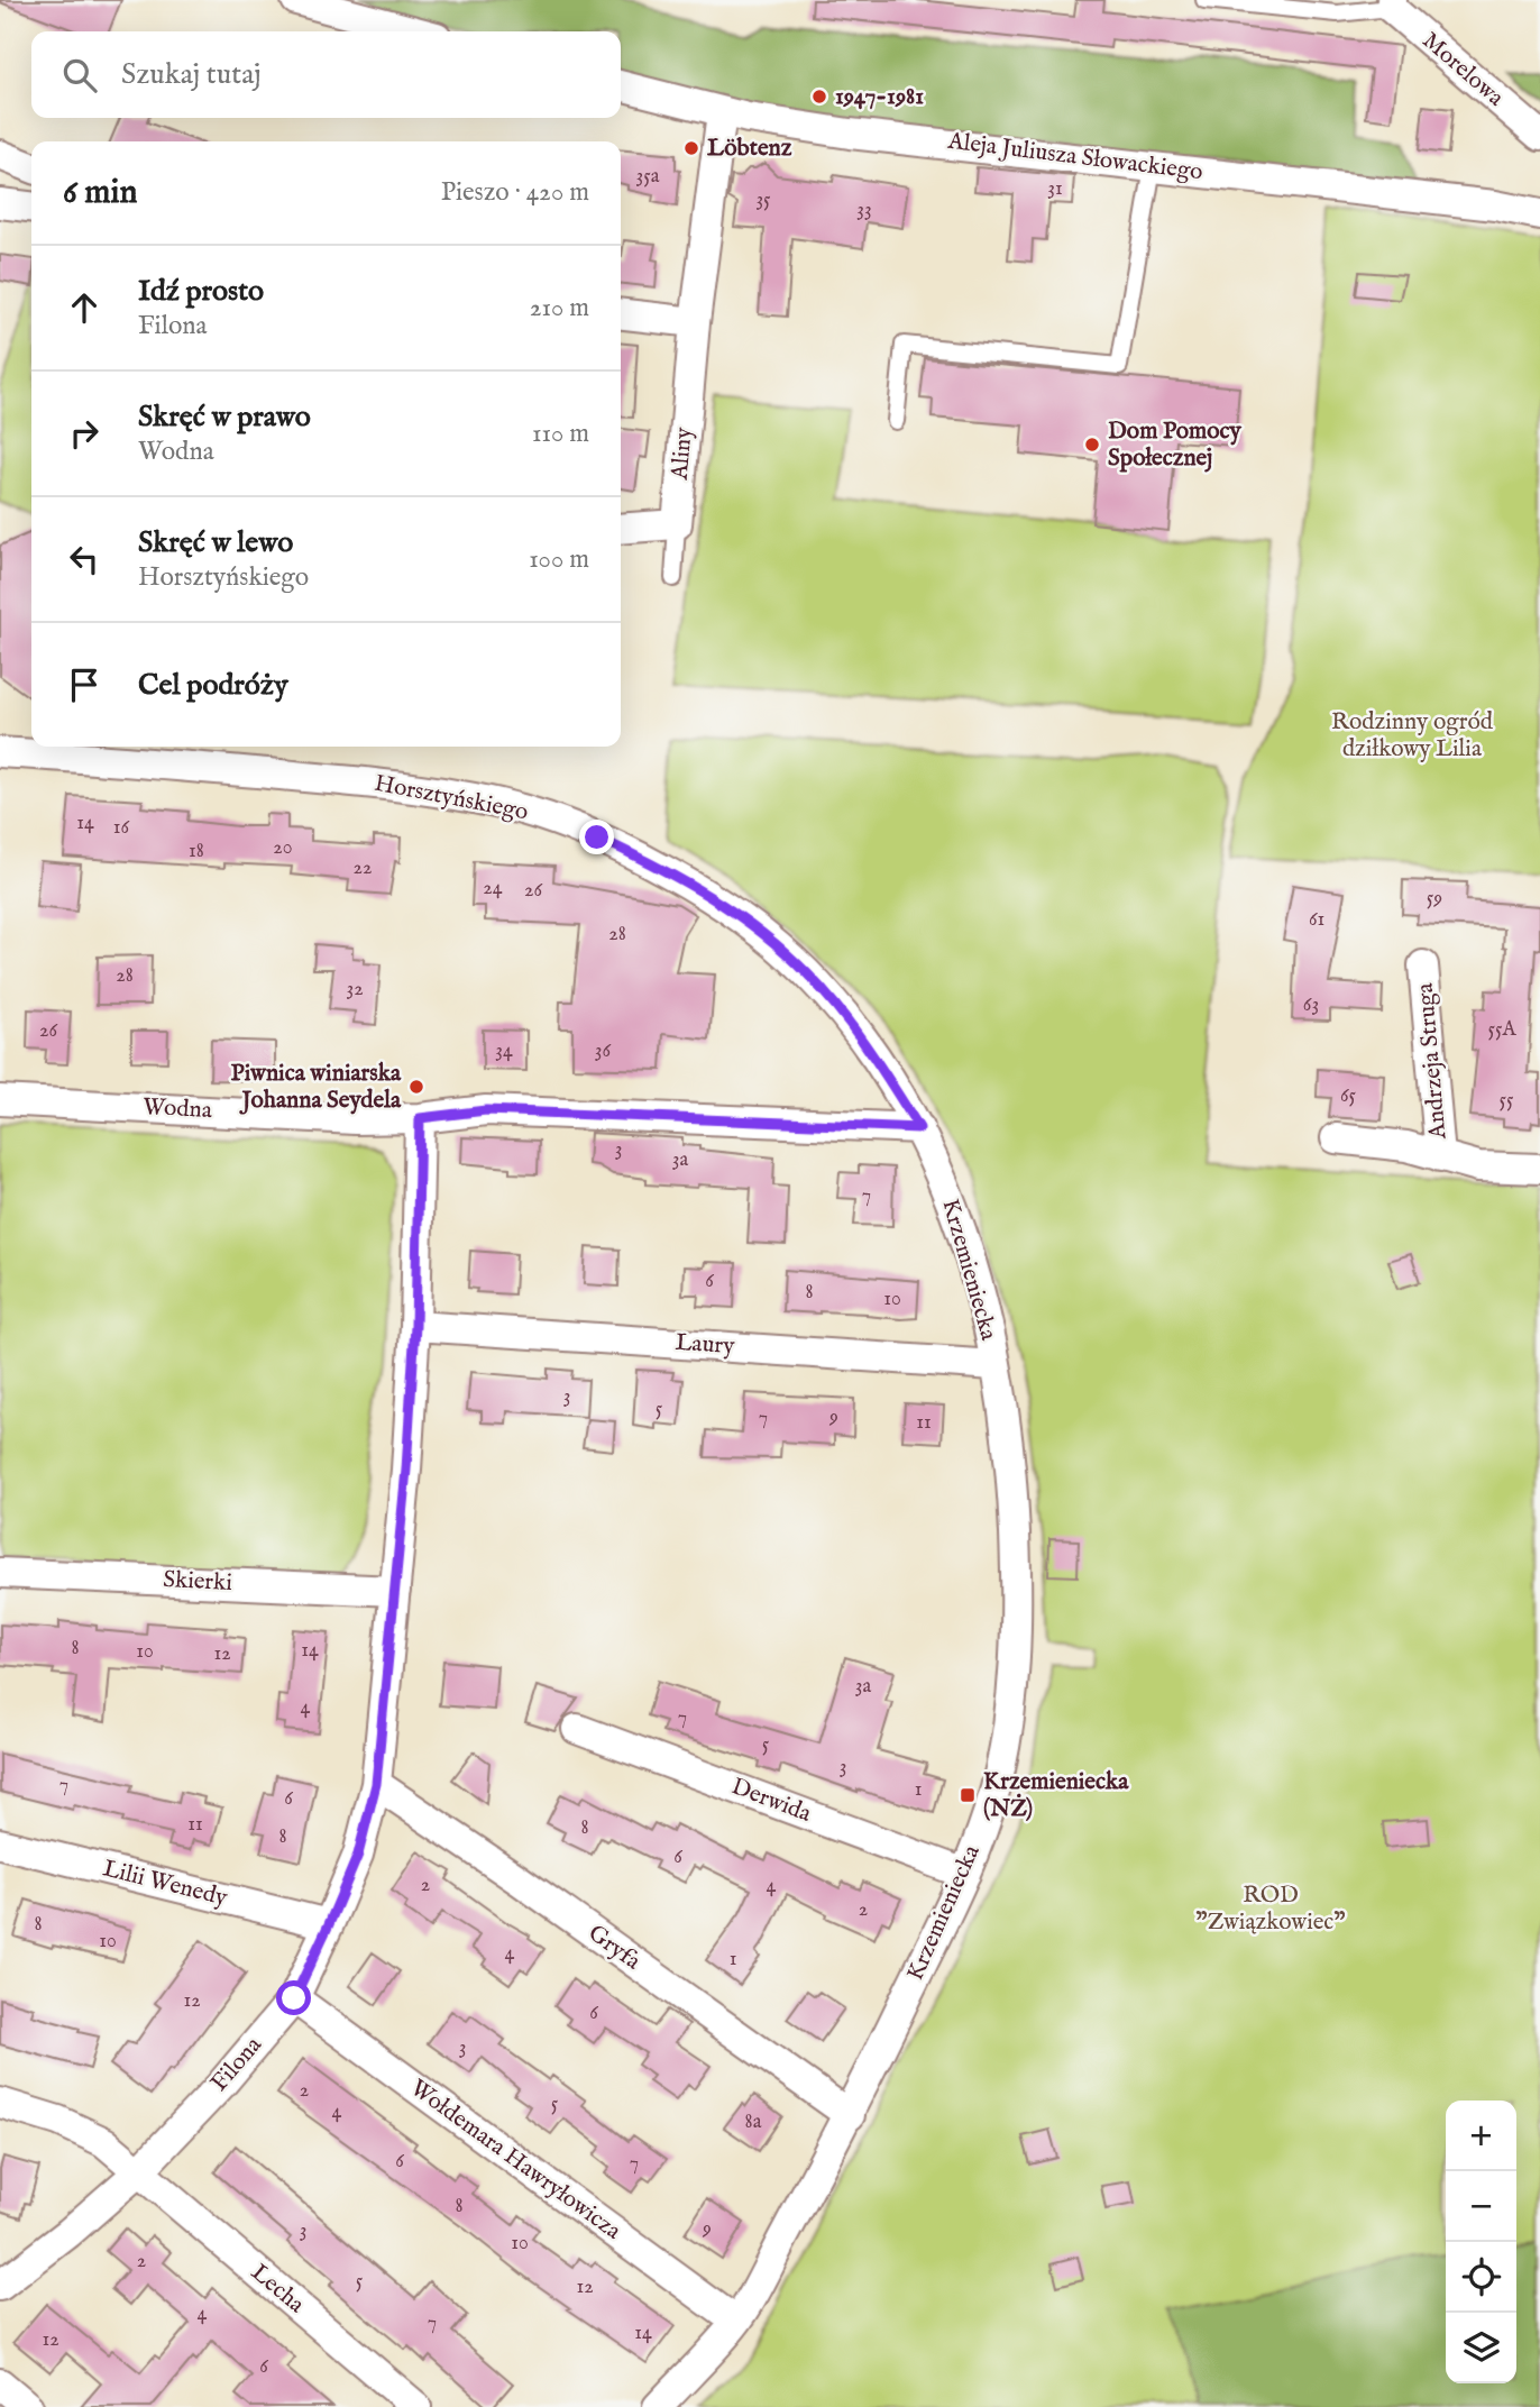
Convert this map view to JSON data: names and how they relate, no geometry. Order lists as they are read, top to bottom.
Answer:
{
  "streets": {
    "street": [
      "Morelowa",
      "Aleja Juliusza Słowackiego",
      "Aliny",
      "Horsztyńskiego",
      "Andrzeja Struga",
      "Wodna",
      "Krzemieniecka",
      "Laury",
      "Skierki",
      "Derwida",
      "Lilii Wenedy",
      "Gryfa",
      "Filona",
      "Wołdemara Hawryłowicza",
      "Lecha"
    ]
  },
  "crossings": [
    ["Aleja Juliusza Słowackiego", "Aliny"],
    ["Horsztyńskiego", "Wodna"],
    ["Horsztyńskiego", "Krzemieniecka"],
    ["Wodna", "Krzemieniecka"],
    ["Wodna", "Filona"],
    ["Krzemieniecka", "Laury"],
    ["Krzemieniecka", "Derwida"],
    ["Krzemieniecka", "Gryfa"],
    ["Krzemieniecka", "Wołdemara Hawryłowicza"],
    ["Laury", "Filona"],
    ["Skierki", "Filona"],
    ["Lilii Wenedy", "Filona"],
    ["Gryfa", "Filona"],
    ["Filona", "Wołdemara Hawryłowicza"],
    ["Filona", "Lecha"]
  ],
  "parks": ["Rodzinny ogród dziłkowy Lilia", "ROD \"Związkowiec\""],
  "places": {
    "other": [
      "1947-1981",
      "Löbtenz",
      "Dom Pomocy Społecznej",
      "Piwnica winiarska Johanna Seydela"
    ],
    "transit": ["Krzemieniecka (NŻ)"]
  },
  "house_numbers": [
    "35a",
    "31",
    "35",
    "33",
    "14",
    "16",
    "20",
    "18",
    "22",
    "24",
    "26",
    "59",
    "61",
    "28",
    "28",
    "32",
    "63",
    "55A",
    "26",
    "34",
    "36",
    "65",
    "55",
    "3",
    "3a",
    "7",
    "6",
    "8",
    "10",
    "3",
    "5",
    "9",
    "7",
    "11",
    "8",
    "14",
    "10",
    "12",
    "3a",
    "4",
    "7",
    "5",
    "3",
    "7",
    "1",
    "6",
    "11",
    "8",
    "8",
    "6",
    "2",
    "4",
    "2",
    "8",
    "10",
    "4",
    "1",
    "12",
    "6",
    "3",
    "2",
    "5",
    "4",
    "8a",
    "6",
    "7",
    "8",
    "9",
    "3",
    "10",
    "2",
    "5",
    "12",
    "4",
    "7",
    "14",
    "12",
    "6"
  ],
  "page": {
    "search": "Szukaj tutaj",
    "heading": ["6 min", "Pieszo · 420 m"],
    "list": [
      ["Idź prosto", "Filona", "210 m"],
      ["Skręć w prawo", "Wodna", "110 m"],
      ["Skręć w lewo", "Horsztyńskiego", "100 m"],
      "Cel podróży"
    ],
    "map_buttons": ["+", "−"]
  }
}
